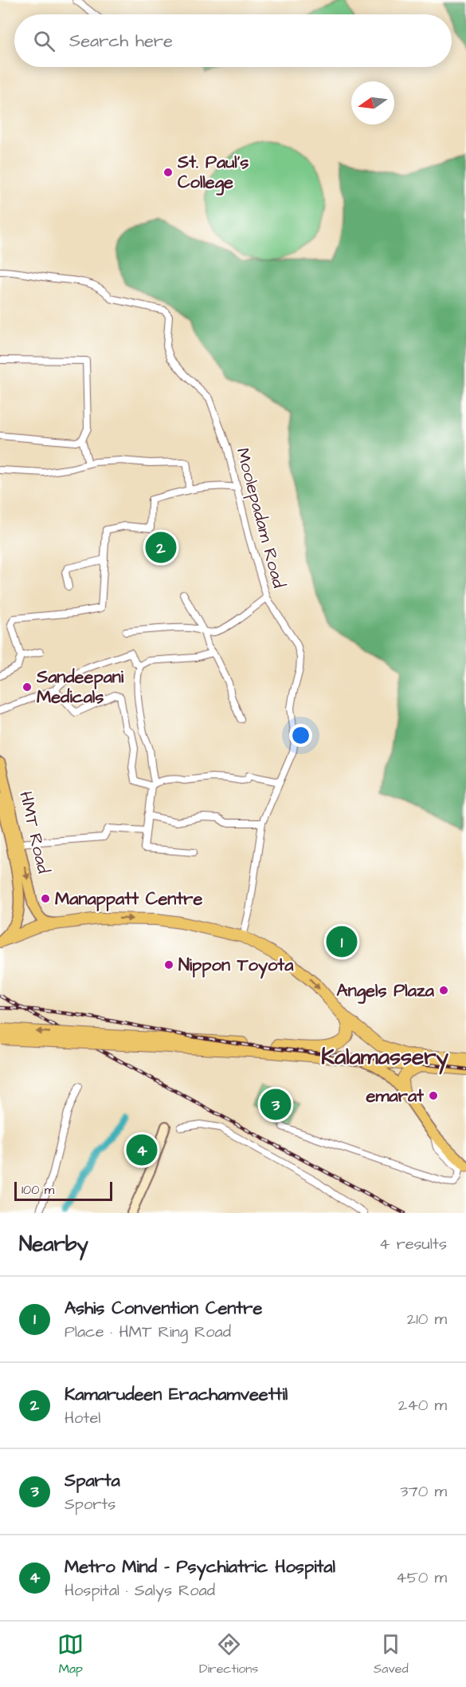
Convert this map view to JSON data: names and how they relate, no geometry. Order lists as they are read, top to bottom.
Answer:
{
  "streets": {
    "main road": ["HMT Road"],
    "street": ["Moolepadam Road"]
  },
  "districts": ["Kalamassery"],
  "places": [
    "St. Paul's College",
    "Sandeepani Medicals",
    "Manappatt Centre",
    "Nippon Toyota",
    "Angels Plaza",
    "emarat"
  ],
  "scale_bar": "100 m",
  "north": "left",
  "page": {
    "search": "Search here",
    "pins": [
      "2",
      "1",
      "3",
      "4"
    ],
    "scale": "100 m",
    "heading": ["Nearby", "4 results"],
    "list": [
      {
        "mark": "1",
        "name": "Ashis Convention Centre",
        "note": "Place · HMT Ring Road",
        "value": "210 m"
      },
      {
        "mark": "2",
        "name": "Kamarudeen Erachamveettil",
        "note": "Hotel",
        "value": "240 m"
      },
      {
        "mark": "3",
        "name": "Sparta",
        "note": "Sports",
        "value": "370 m"
      },
      {
        "mark": "4",
        "name": "Metro Mind - Psychiatric Hospital",
        "note": "Hospital · Salys Road",
        "value": "450 m"
      }
    ],
    "nav": ["Map", "Directions", "Saved"]
  }
}
